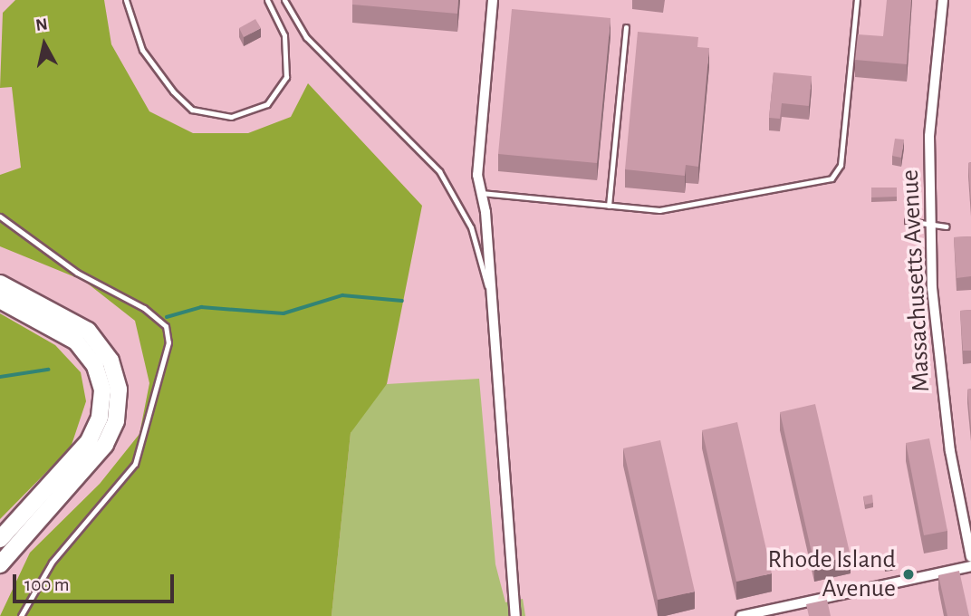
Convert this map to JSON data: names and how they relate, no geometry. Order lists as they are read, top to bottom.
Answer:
{
  "streets": {
    "street": ["Massachusetts Avenue"]
  },
  "places": ["Rhode Island Avenue"],
  "scale_bar": "100 m",
  "north": "top"
}
